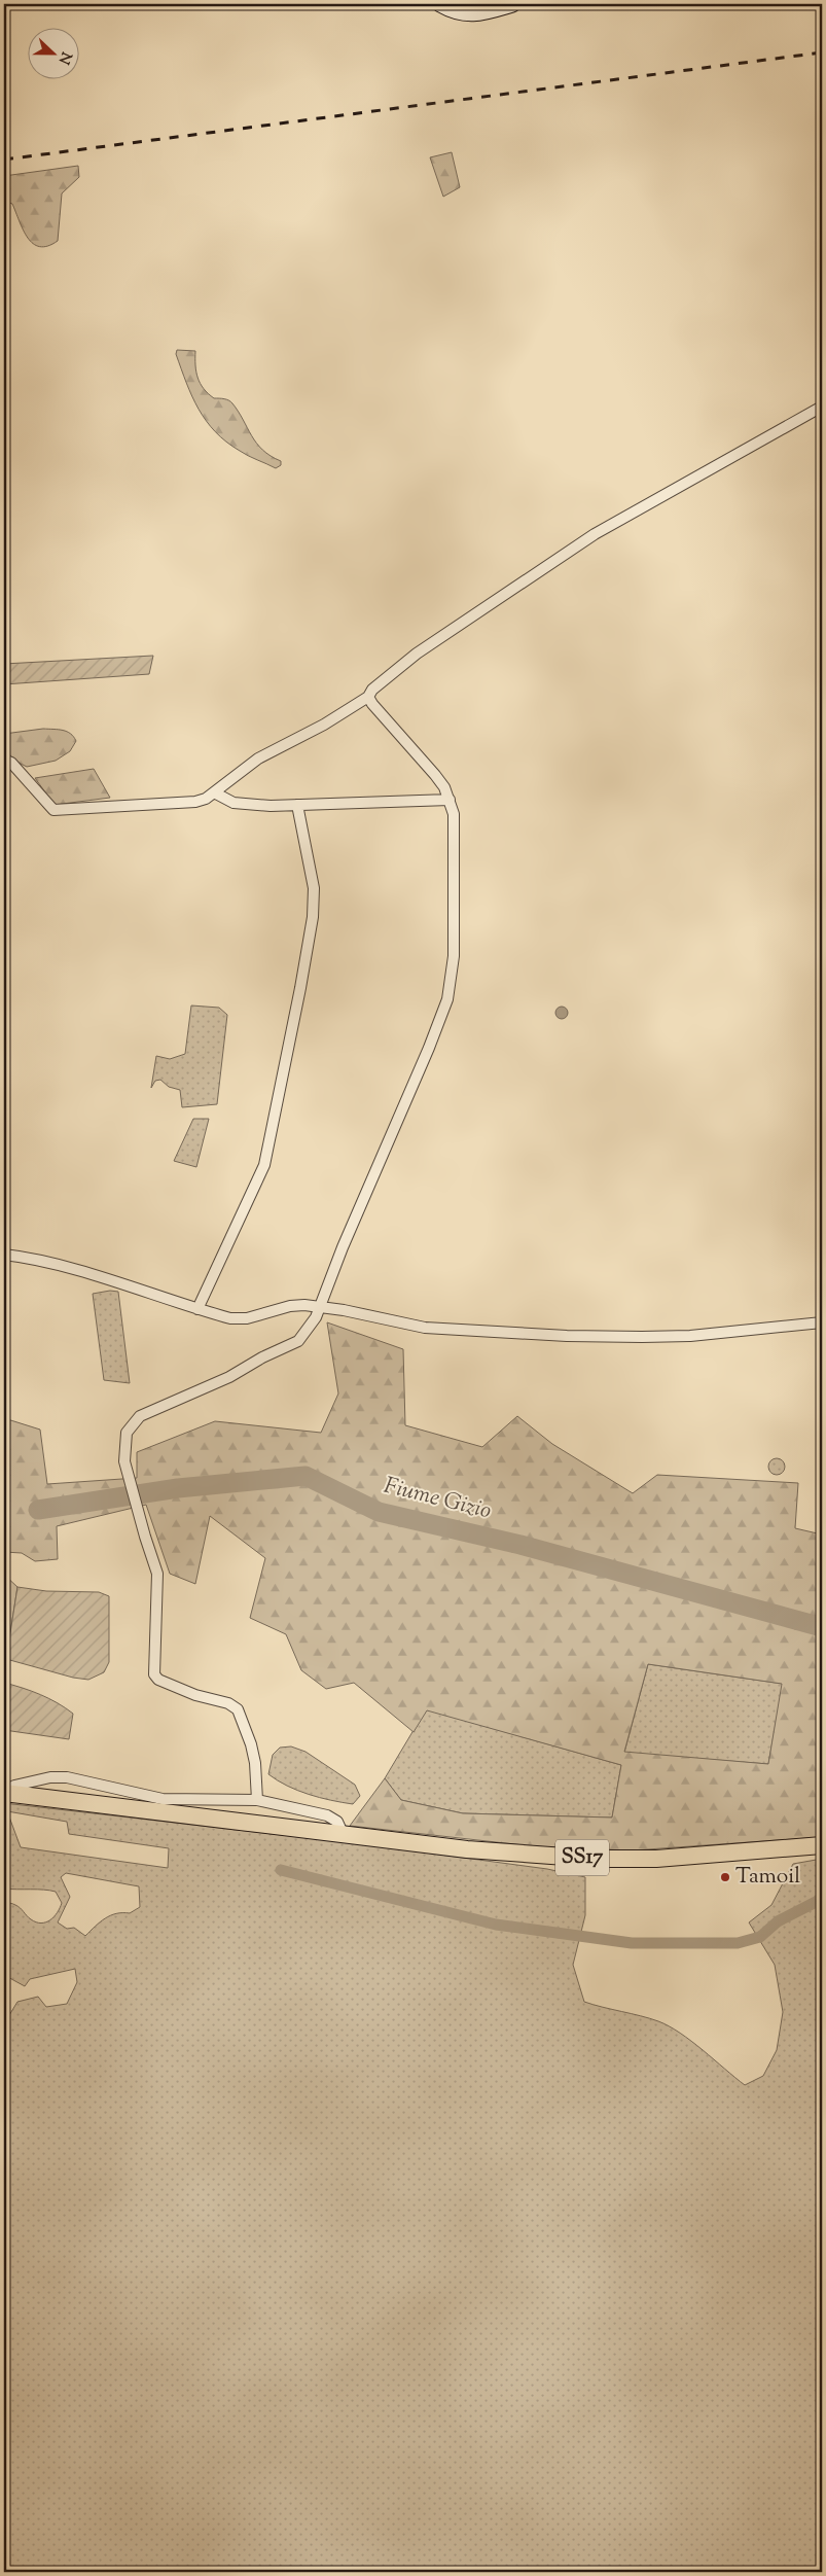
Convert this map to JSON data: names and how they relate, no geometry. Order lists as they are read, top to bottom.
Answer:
{
  "streets": {
    "main road": ["SS17"]
  },
  "water": ["Fiume Gizio"],
  "places": ["Tamoil"],
  "north": "right"
}
